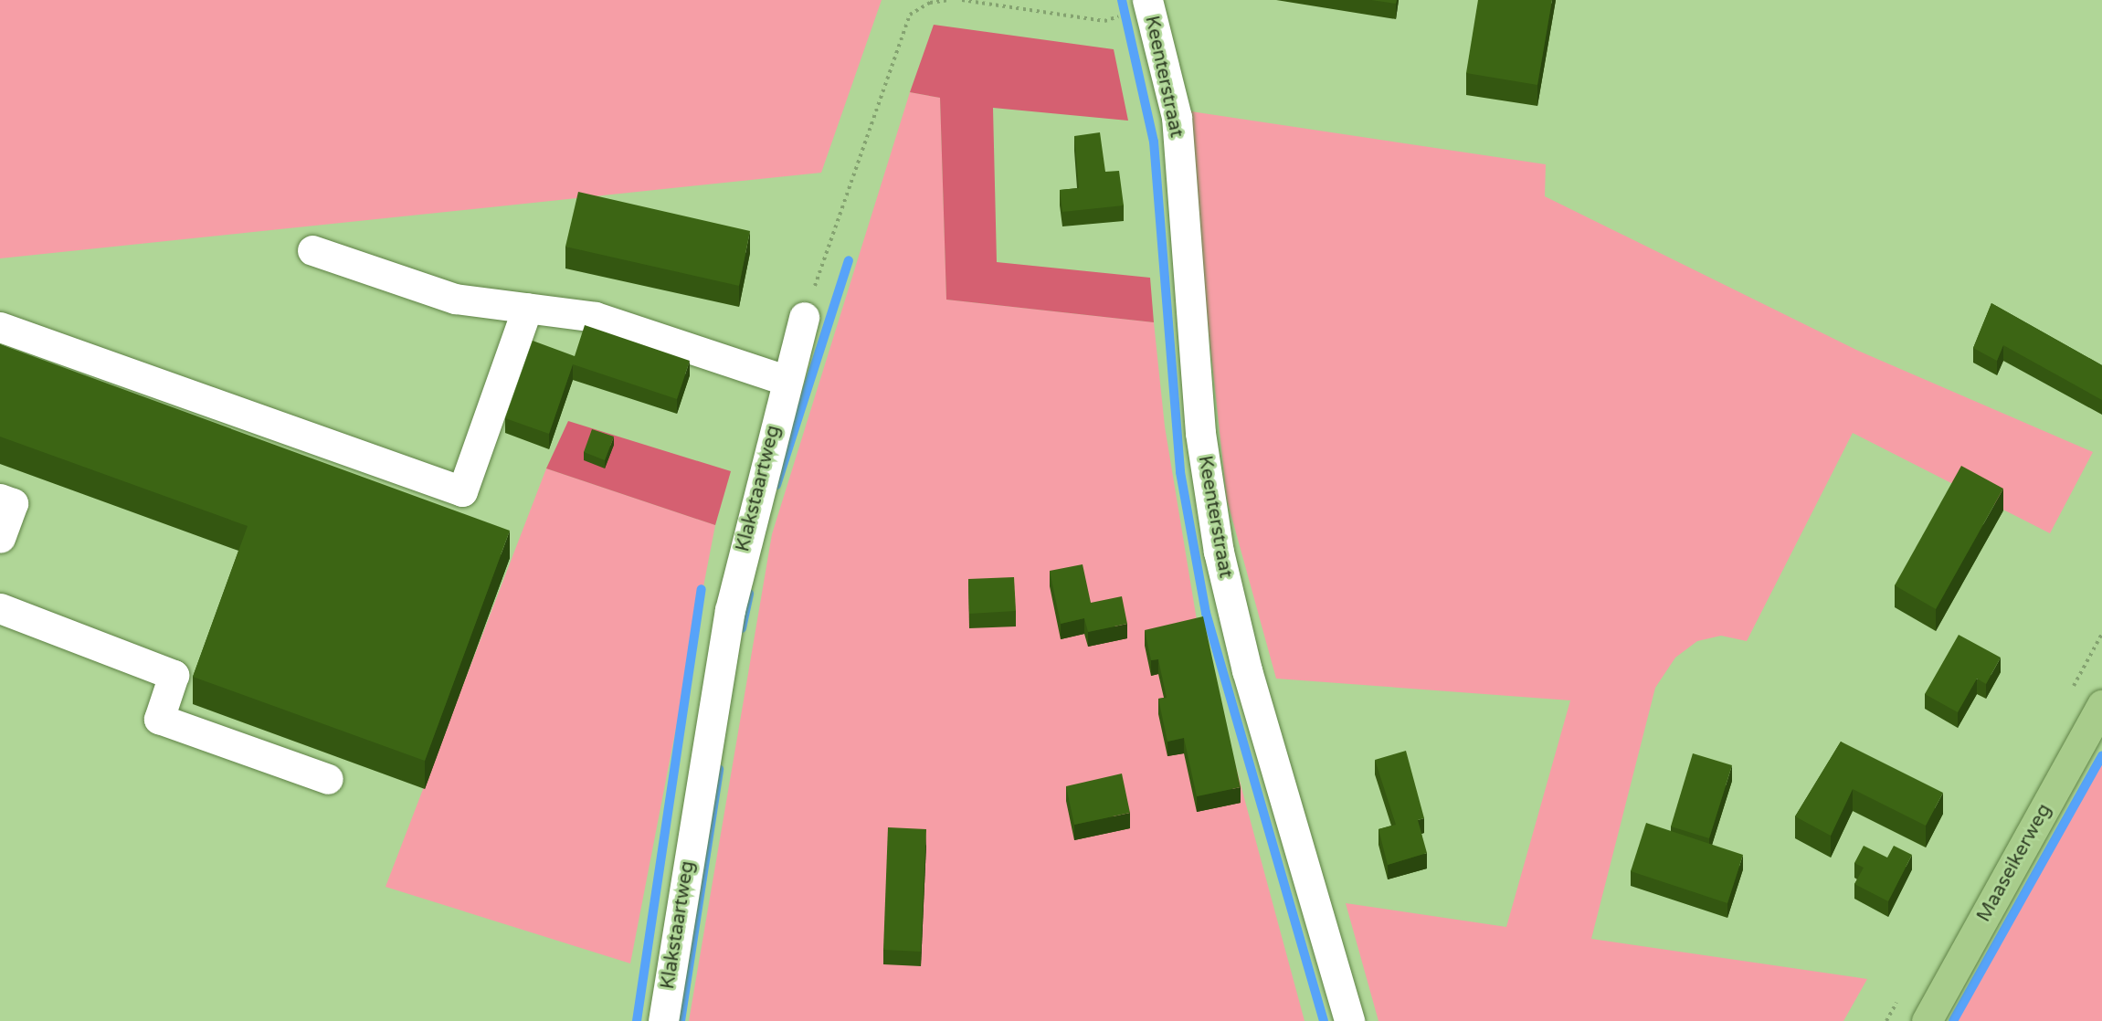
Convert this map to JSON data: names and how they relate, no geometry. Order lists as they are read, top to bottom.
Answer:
{
  "streets": {
    "main road": ["Maaseikerweg"],
    "street": ["Keenterstraat", "Klakstaartweg"]
  }
}
